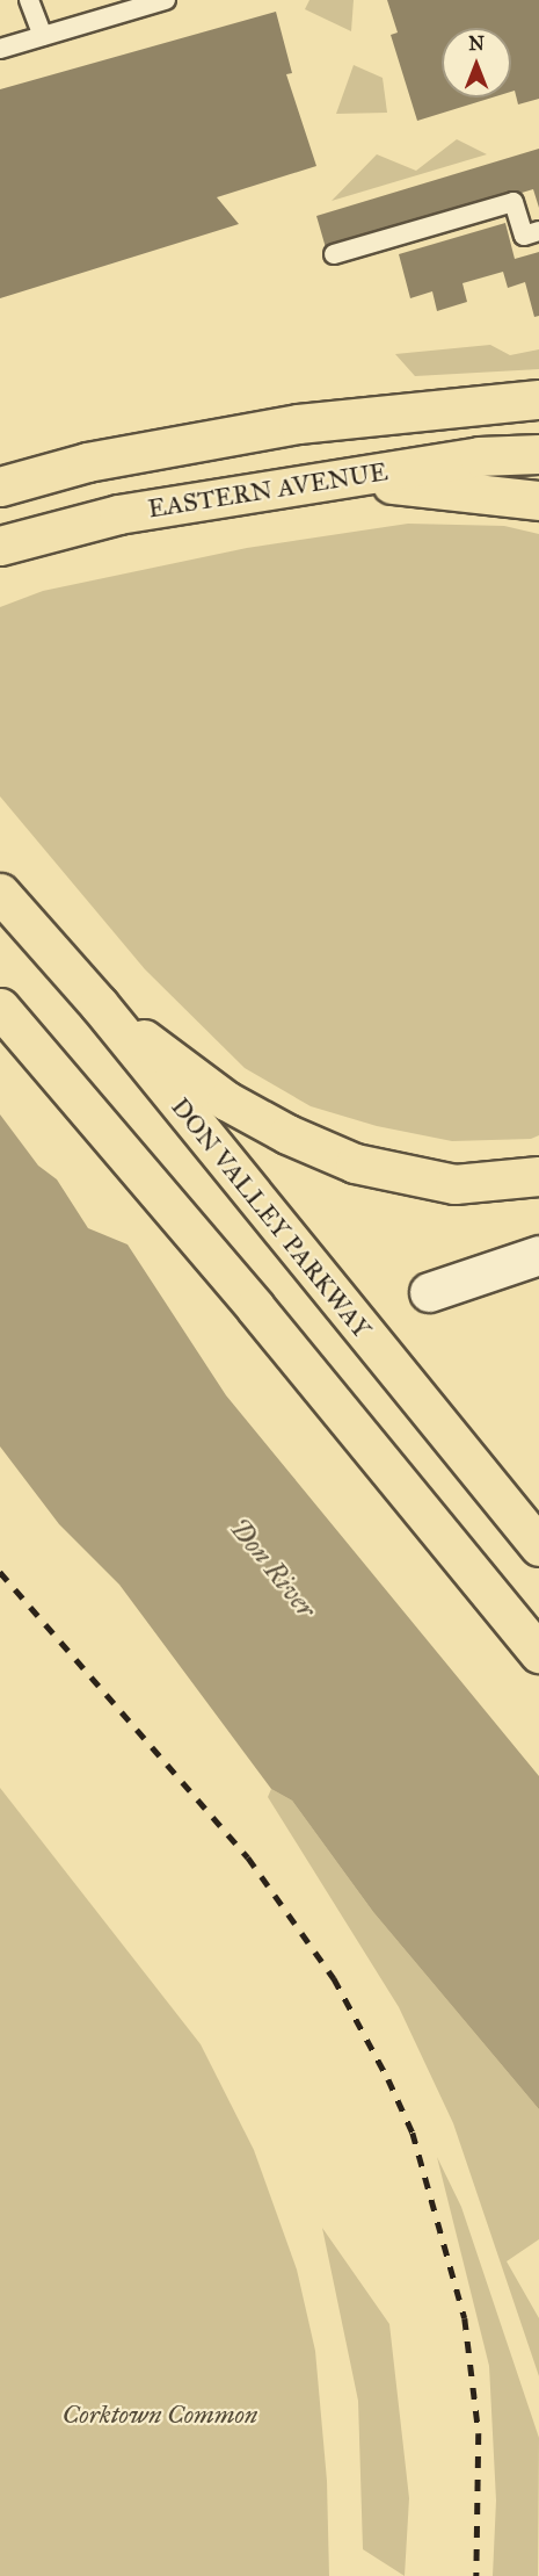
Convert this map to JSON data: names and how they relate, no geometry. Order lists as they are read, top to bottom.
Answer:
{
  "streets": {
    "highway": ["EASTERN AVENUE", "DON VALLEY PARKWAY"]
  },
  "water": ["Don River"],
  "parks": ["Corktown Common"],
  "north": "top"
}
